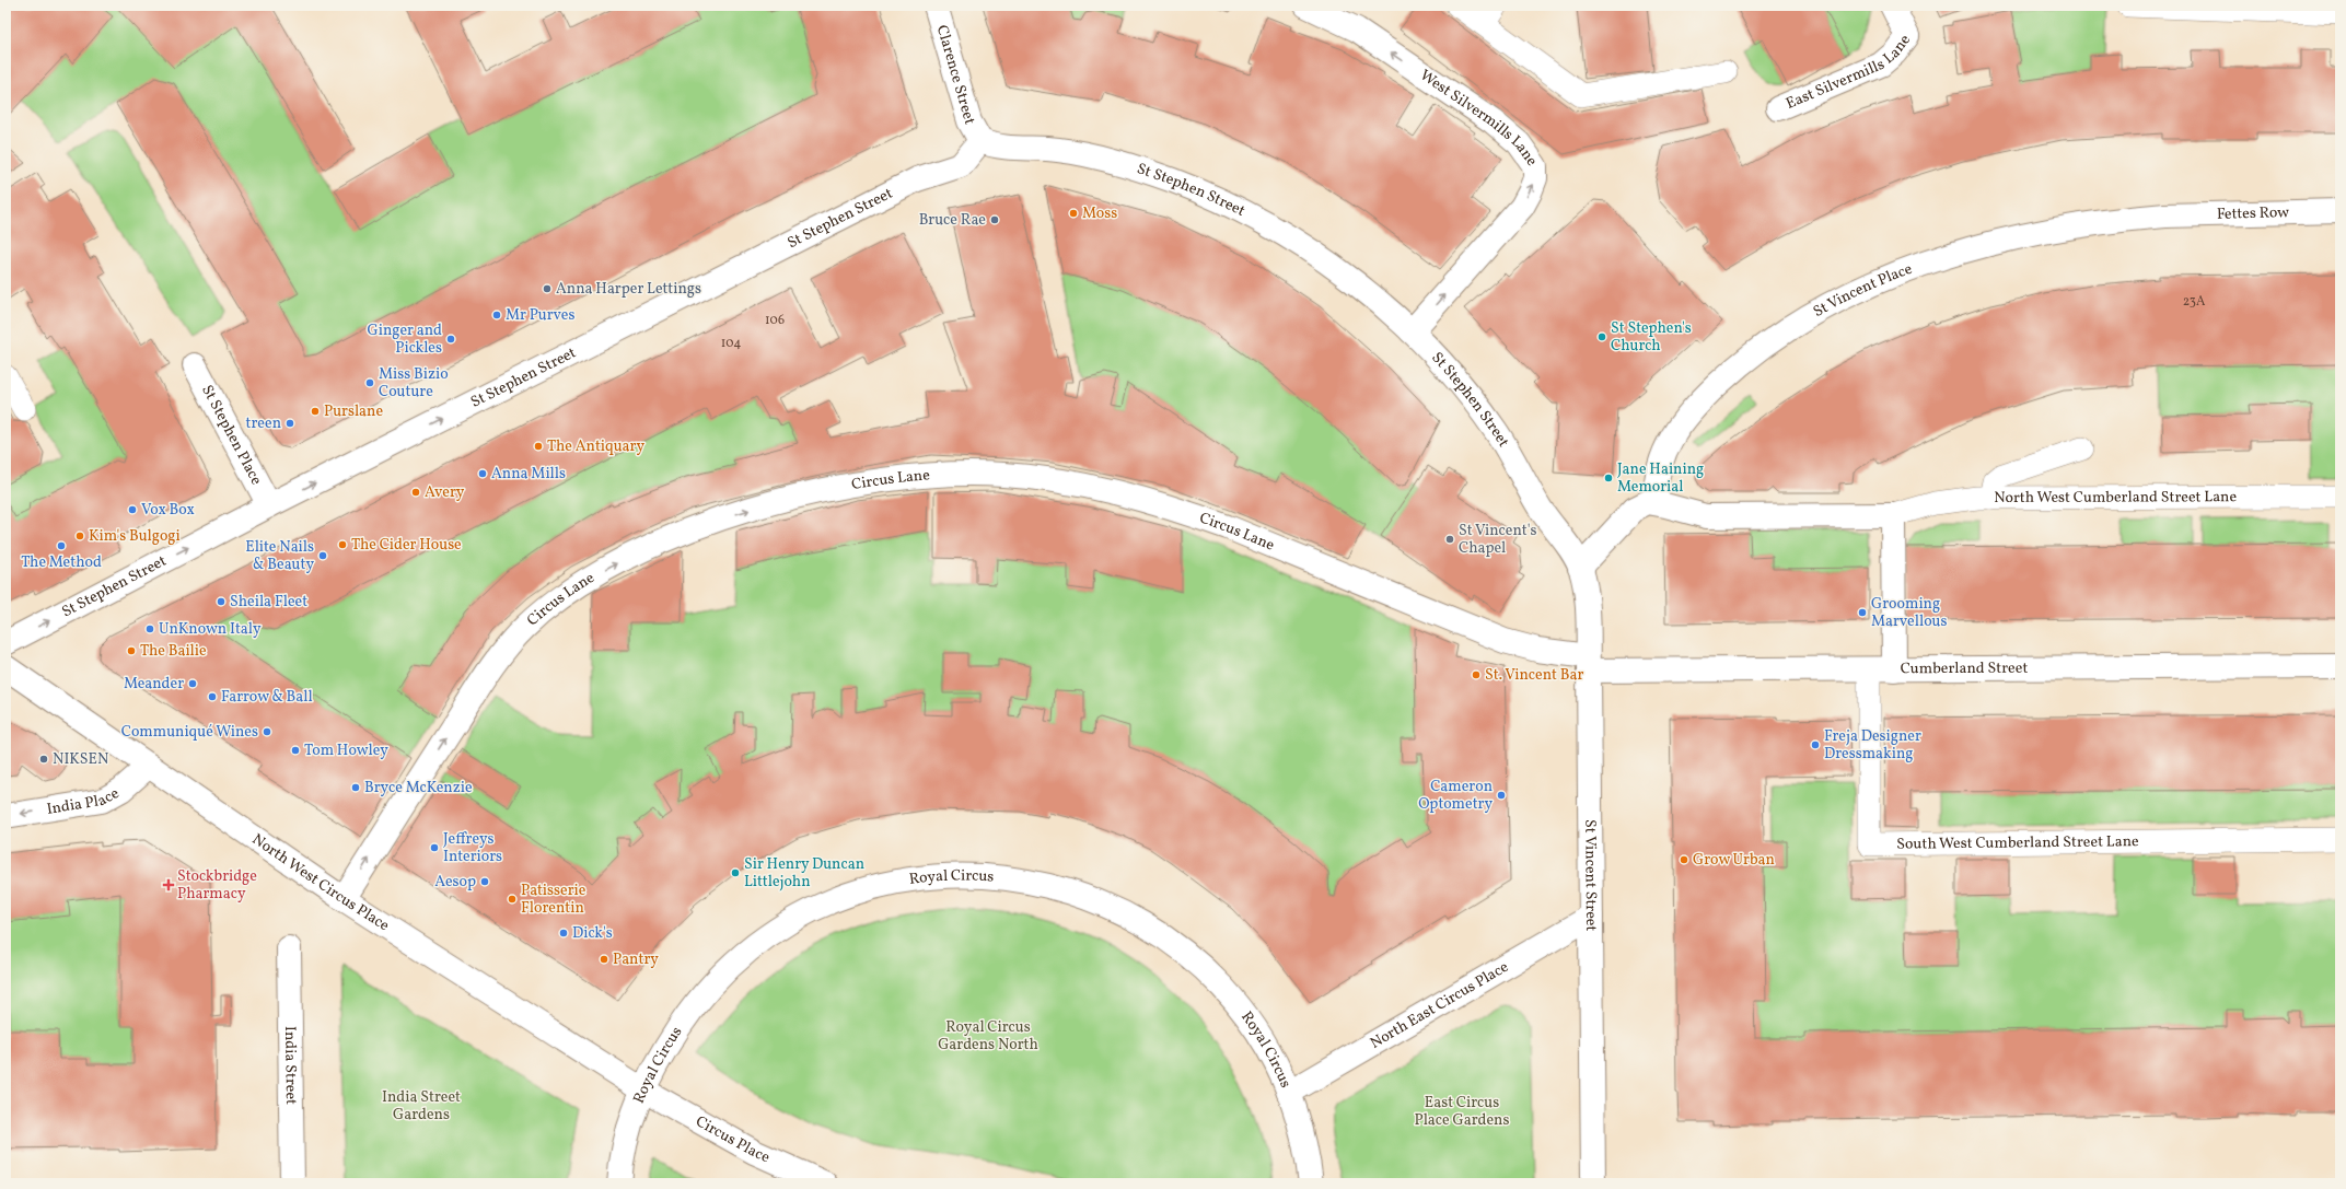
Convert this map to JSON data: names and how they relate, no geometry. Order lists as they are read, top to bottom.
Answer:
{
  "streets": {
    "street": [
      "East Silvermills Lane",
      "Clarence Street",
      "West Silvermills Lane",
      "St Stephen Street",
      "Fettes Row",
      "St Vincent Place",
      "St Stephen Place",
      "Circus Lane",
      "North West Cumberland Street Lane",
      "Cumberland Street",
      "India Place",
      "St Vincent Street",
      "Royal Circus",
      "North West Circus Place",
      "North East Circus Place",
      "India Street",
      "Circus Place"
    ],
    "lane": ["South West Cumberland Street Lane"]
  },
  "crossings": [
    ["Clarence Street", "St Stephen Street"],
    ["West Silvermills Lane", "St Stephen Street"],
    ["St Stephen Street", "St Stephen Place"],
    ["St Stephen Street", "North West Cumberland Street Lane"],
    ["St Stephen Street", "St Vincent Street"],
    ["Fettes Row", "St Vincent Place"],
    ["St Vincent Place", "North West Cumberland Street Lane"],
    ["Circus Lane", "Cumberland Street"],
    ["Circus Lane", "St Vincent Street"],
    ["Circus Lane", "North West Circus Place"],
    ["North West Cumberland Street Lane", "St Vincent Street"],
    ["Cumberland Street", "South West Cumberland Street Lane"],
    ["Cumberland Street", "St Vincent Street"],
    ["India Place", "North West Circus Place"],
    ["St Vincent Street", "North East Circus Place"],
    ["Royal Circus", "North West Circus Place"],
    ["Royal Circus", "North East Circus Place"],
    ["Royal Circus", "Circus Place"],
    ["North West Circus Place", "Circus Place"]
  ],
  "one_way": ["St Stephen Street", "Circus Lane", "India Place"],
  "parks": ["Royal Circus Gardens North", "India Street Gardens", "East Circus Place Gardens"],
  "places": {
    "other": [
      "Moss",
      "Bruce Rae",
      "Anna Harper Lettings",
      "Mr Purves",
      "St Stephen's Church",
      "Ginger and Pickles",
      "Miss Bizio Couture",
      "Purslane",
      "treen",
      "The Antiquary",
      "Anna Mills",
      "Jane Haining Memorial",
      "Avery",
      "Vox Box",
      "Kim's Bulgogi",
      "St Vincent's Chapel",
      "The Cider House",
      "The Method",
      "Elite Nails & Beauty",
      "Sheila Fleet",
      "Grooming Marvellous",
      "UnKnown Italy",
      "The Bailie",
      "St. Vincent Bar",
      "Meander",
      "Farrow & Ball",
      "Communiqué Wines",
      "Freja Designer Dressmaking",
      "Tom Howley",
      "NIKSEN",
      "Bryce McKenzie",
      "Cameron Optometry",
      "Jeffreys Interiors",
      "Grow Urban",
      "Sir Henry Duncan Littlejohn",
      "Aesop",
      "Patisserie Florentin",
      "Dick's",
      "Pantry"
    ],
    "health": ["Stockbridge Pharmacy"]
  },
  "house_numbers": ["23A", "106", "104"]
}
